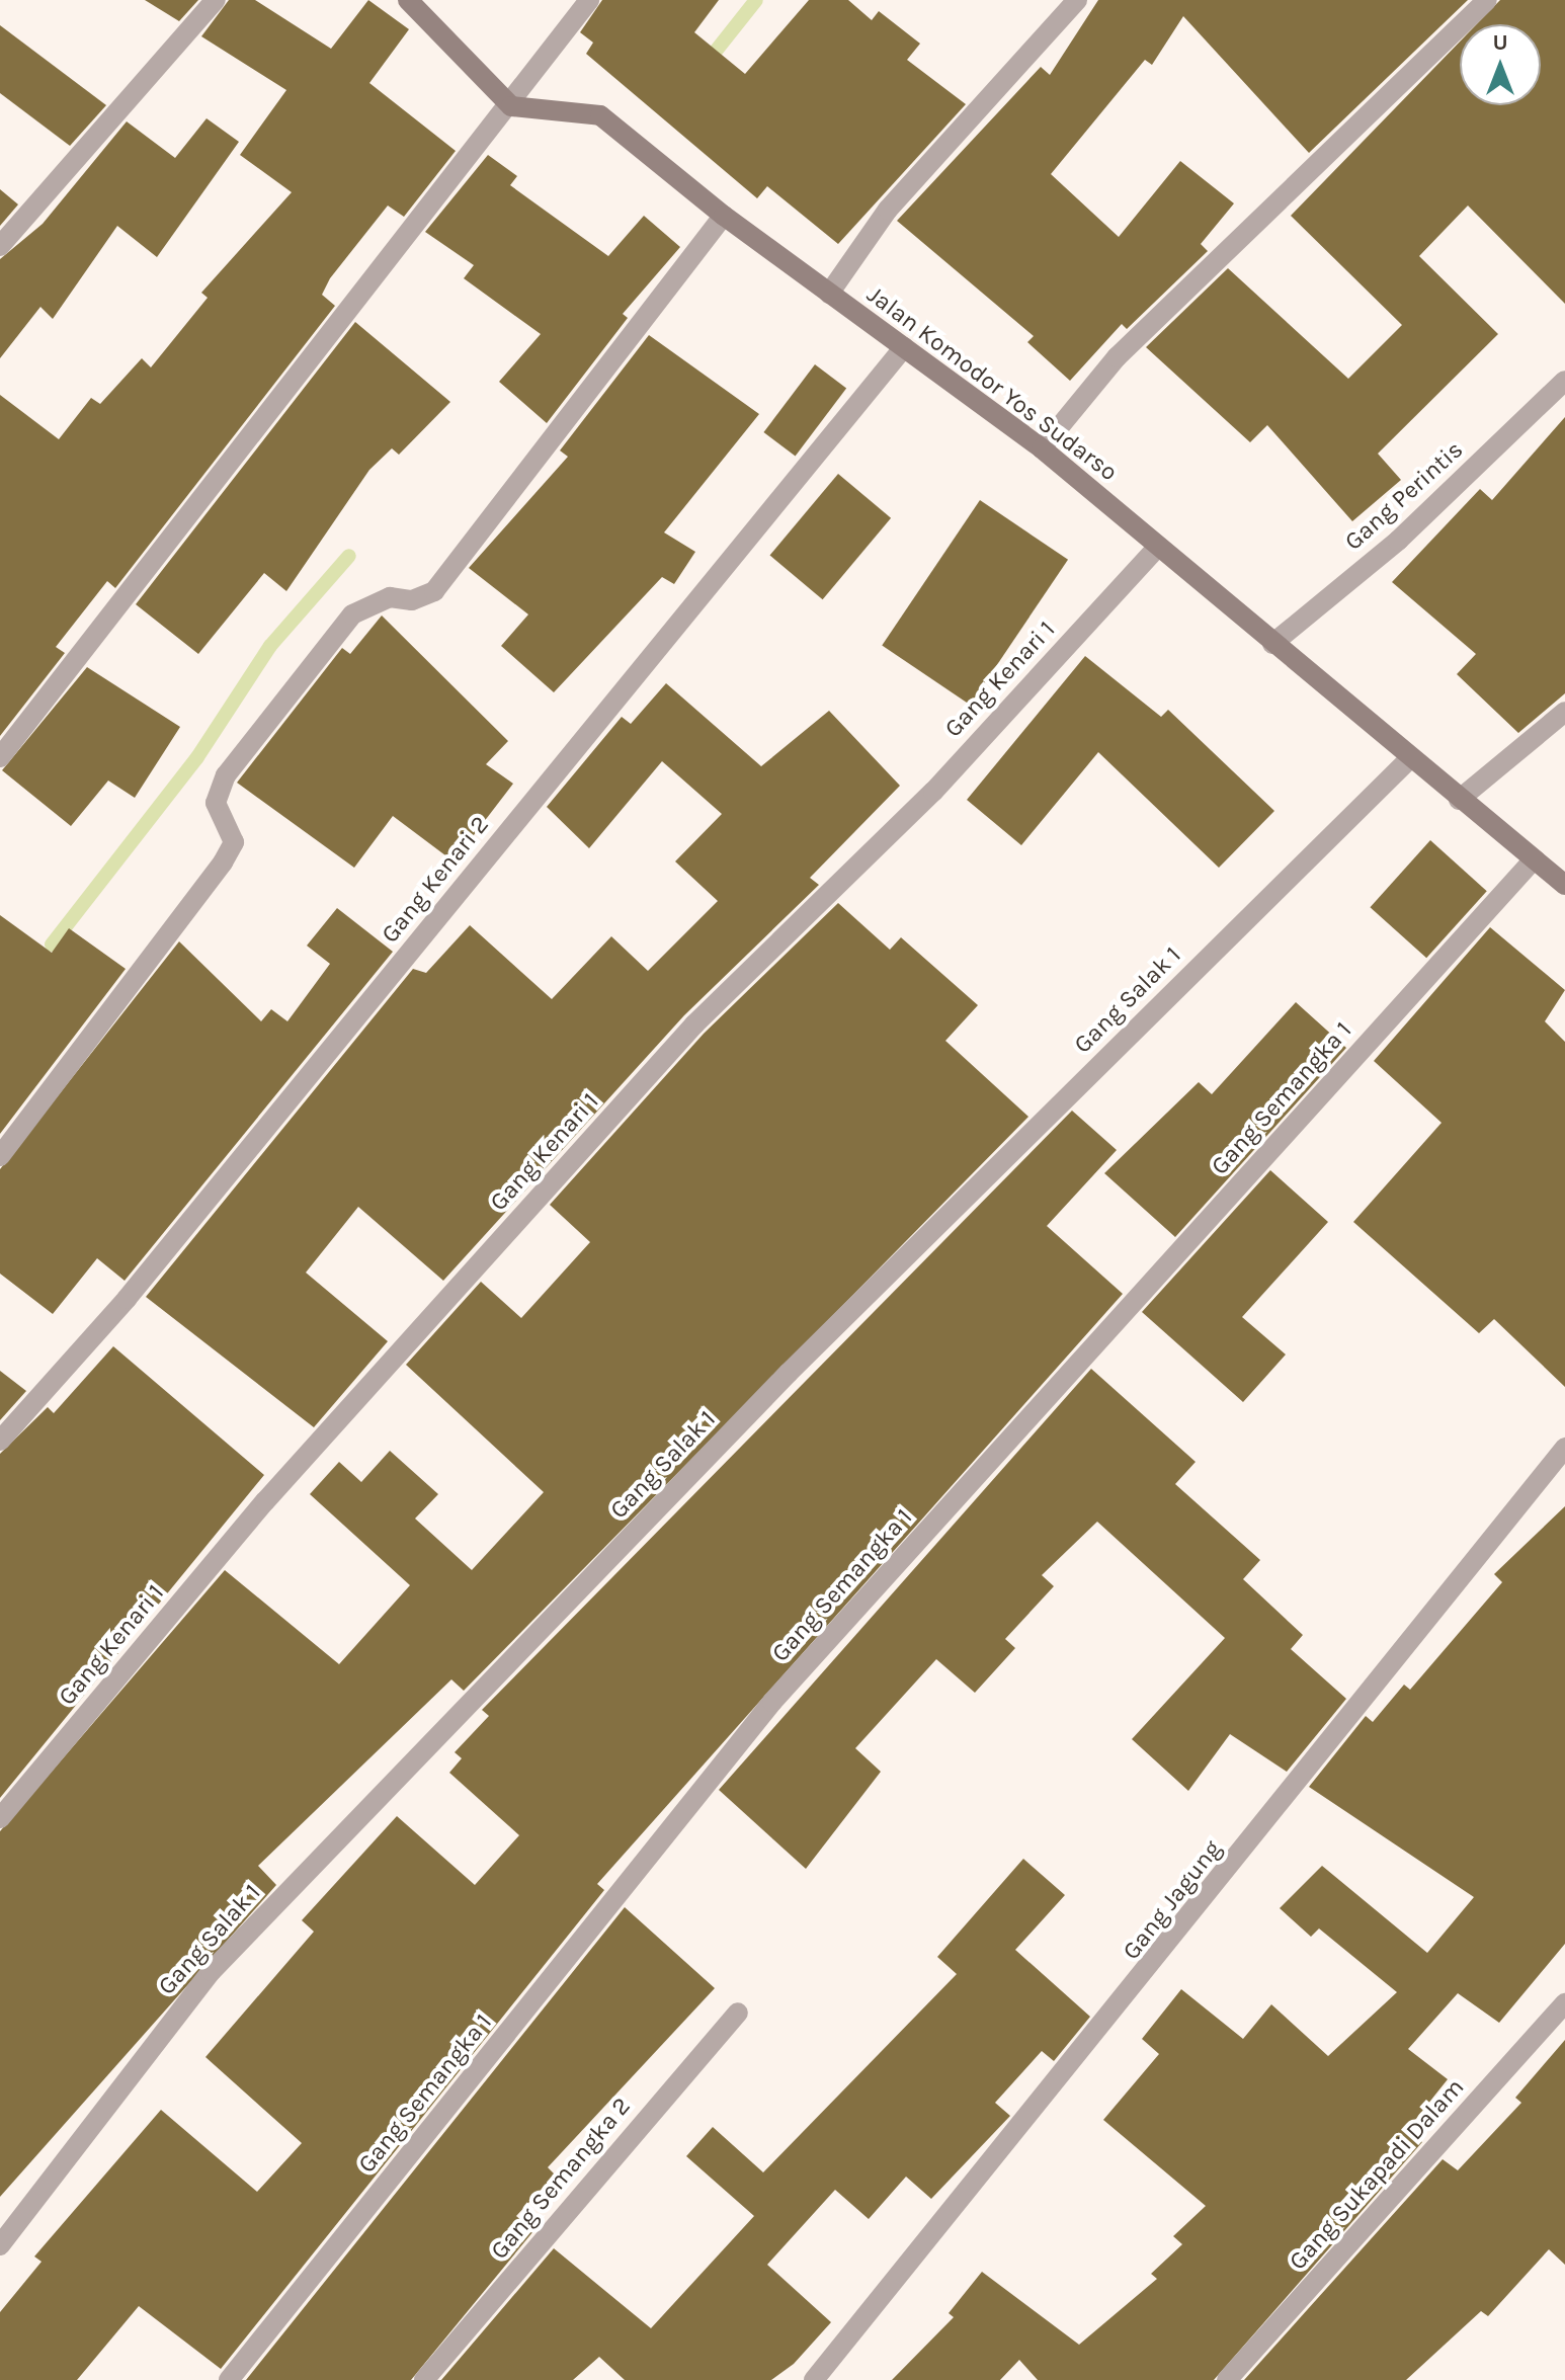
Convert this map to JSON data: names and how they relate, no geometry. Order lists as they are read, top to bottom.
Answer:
{
  "streets": {
    "street": [
      "Jalan Komodor Yos Sudarso",
      "Gang Perintis",
      "Gang Kenari 1",
      "Gang Kenari 2",
      "Gang Salak 1",
      "Gang Semangka 1",
      "Gang Jagung",
      "Gang Sukapadi Dalam",
      "Gang Semangka 2"
    ]
  },
  "crossings": [
    ["Jalan Komodor Yos Sudarso", "Gang Perintis"],
    ["Jalan Komodor Yos Sudarso", "Gang Kenari 1"],
    ["Jalan Komodor Yos Sudarso", "Gang Kenari 2"],
    ["Jalan Komodor Yos Sudarso", "Gang Salak 1"],
    ["Jalan Komodor Yos Sudarso", "Gang Semangka 1"]
  ],
  "north": "top"
}
